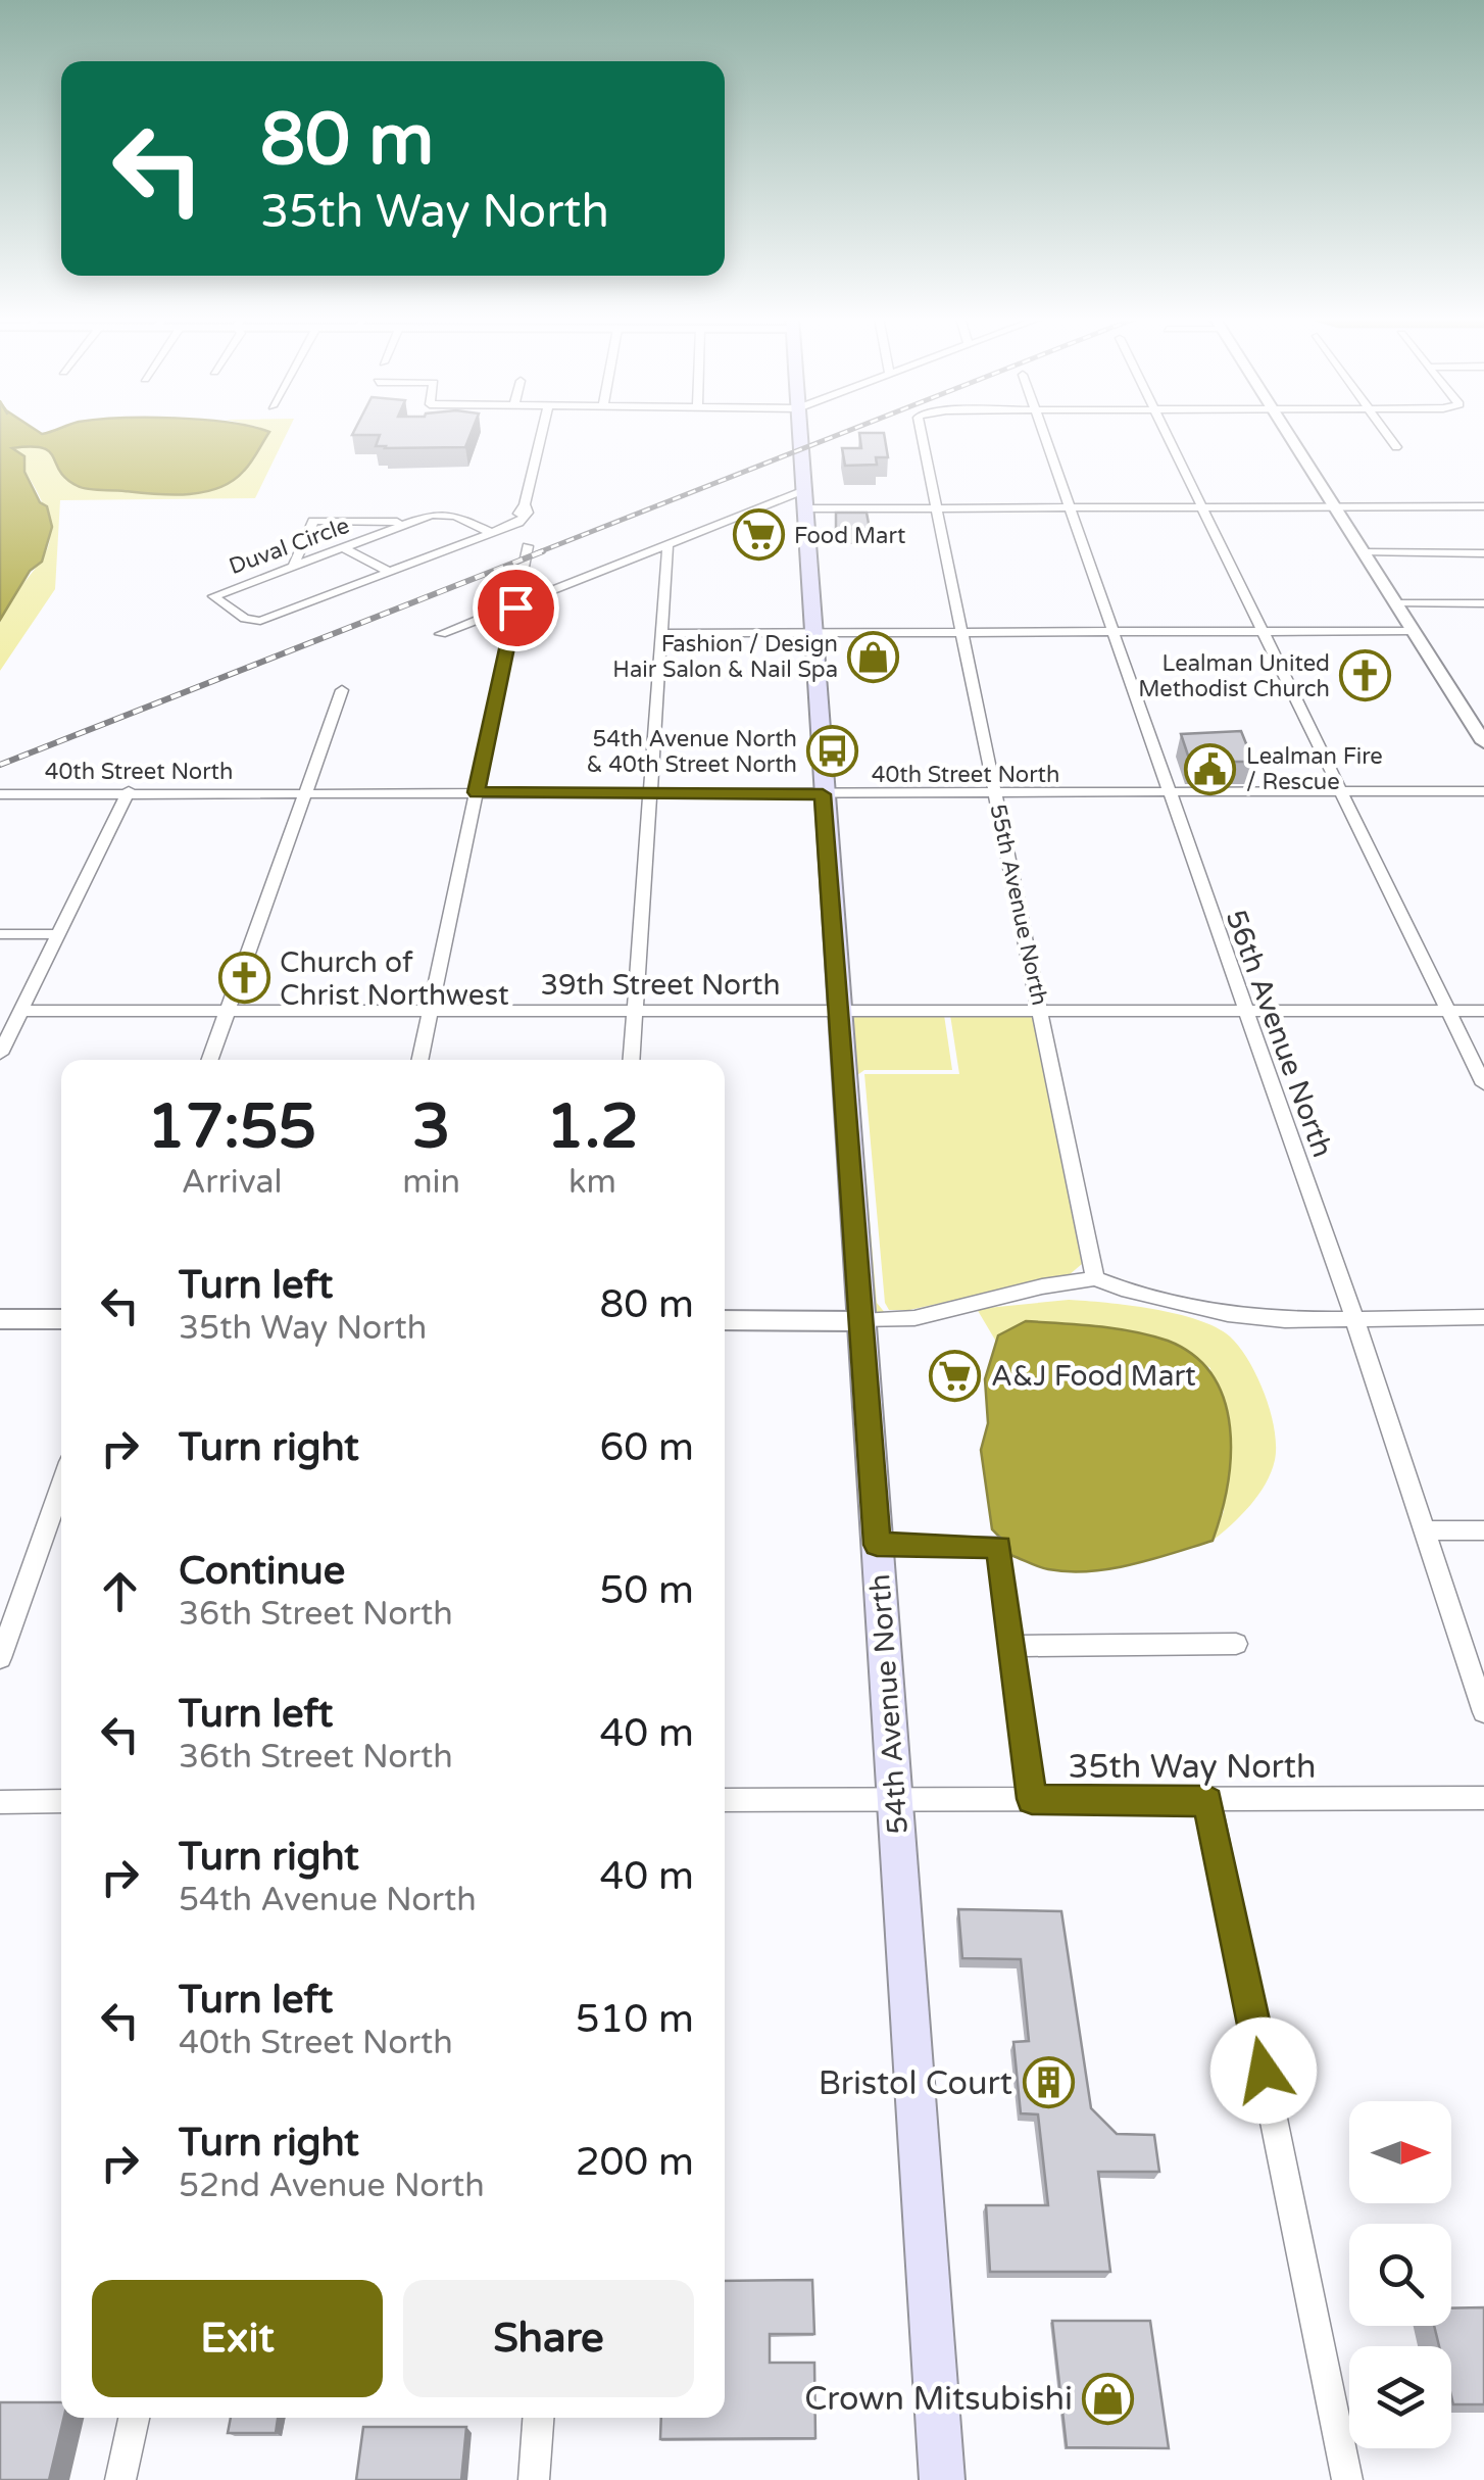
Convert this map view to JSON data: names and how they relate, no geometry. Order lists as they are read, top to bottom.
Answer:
{
  "streets": {
    "main road": ["54th Avenue North"],
    "street": [
      "Duval Circle",
      "40th Street North",
      "55th Avenue North",
      "39th Street North",
      "56th Avenue North",
      "35th Way North"
    ]
  },
  "crossings": [
    ["40th Street North", "55th Avenue North"],
    ["40th Street North", "56th Avenue North"],
    ["40th Street North", "54th Avenue North"],
    ["55th Avenue North", "39th Street North"],
    ["39th Street North", "56th Avenue North"],
    ["39th Street North", "54th Avenue North"],
    ["54th Avenue North", "35th Way North"]
  ],
  "places": {
    "supermarket": ["Food Mart", "A&J Food Mart"],
    "shop": ["Fashion / Design Hair Salon & Nail Spa", "Crown Mitsubishi"],
    "church": ["Lealman United Methodist Church", "Church of Christ Northwest"],
    "bus stop": ["54th Avenue North & 40th Street North"],
    "public building": ["Lealman Fire / Rescue"],
    "building": ["Bristol Court"]
  },
  "north": "right",
  "page": {
    "turn": ["80 m", "35th Way North"],
    "eta": [
      "17:55",
      "Arrival",
      "3",
      "min",
      "1.2",
      "km"
    ],
    "list": [
      {
        "name": "Turn left",
        "note": "35th Way North",
        "value": "80 m"
      },
      {
        "name": "Turn right",
        "value": "60 m"
      },
      {
        "name": "Continue",
        "note": "36th Street North",
        "value": "50 m"
      },
      {
        "name": "Turn left",
        "note": "36th Street North",
        "value": "40 m"
      },
      {
        "name": "Turn right",
        "note": "54th Avenue North",
        "value": "40 m"
      },
      {
        "name": "Turn left",
        "note": "40th Street North",
        "value": "510 m"
      },
      {
        "name": "Turn right",
        "note": "52nd Avenue North",
        "value": "200 m"
      }
    ],
    "buttons": ["Exit", "Share"]
  }
}
